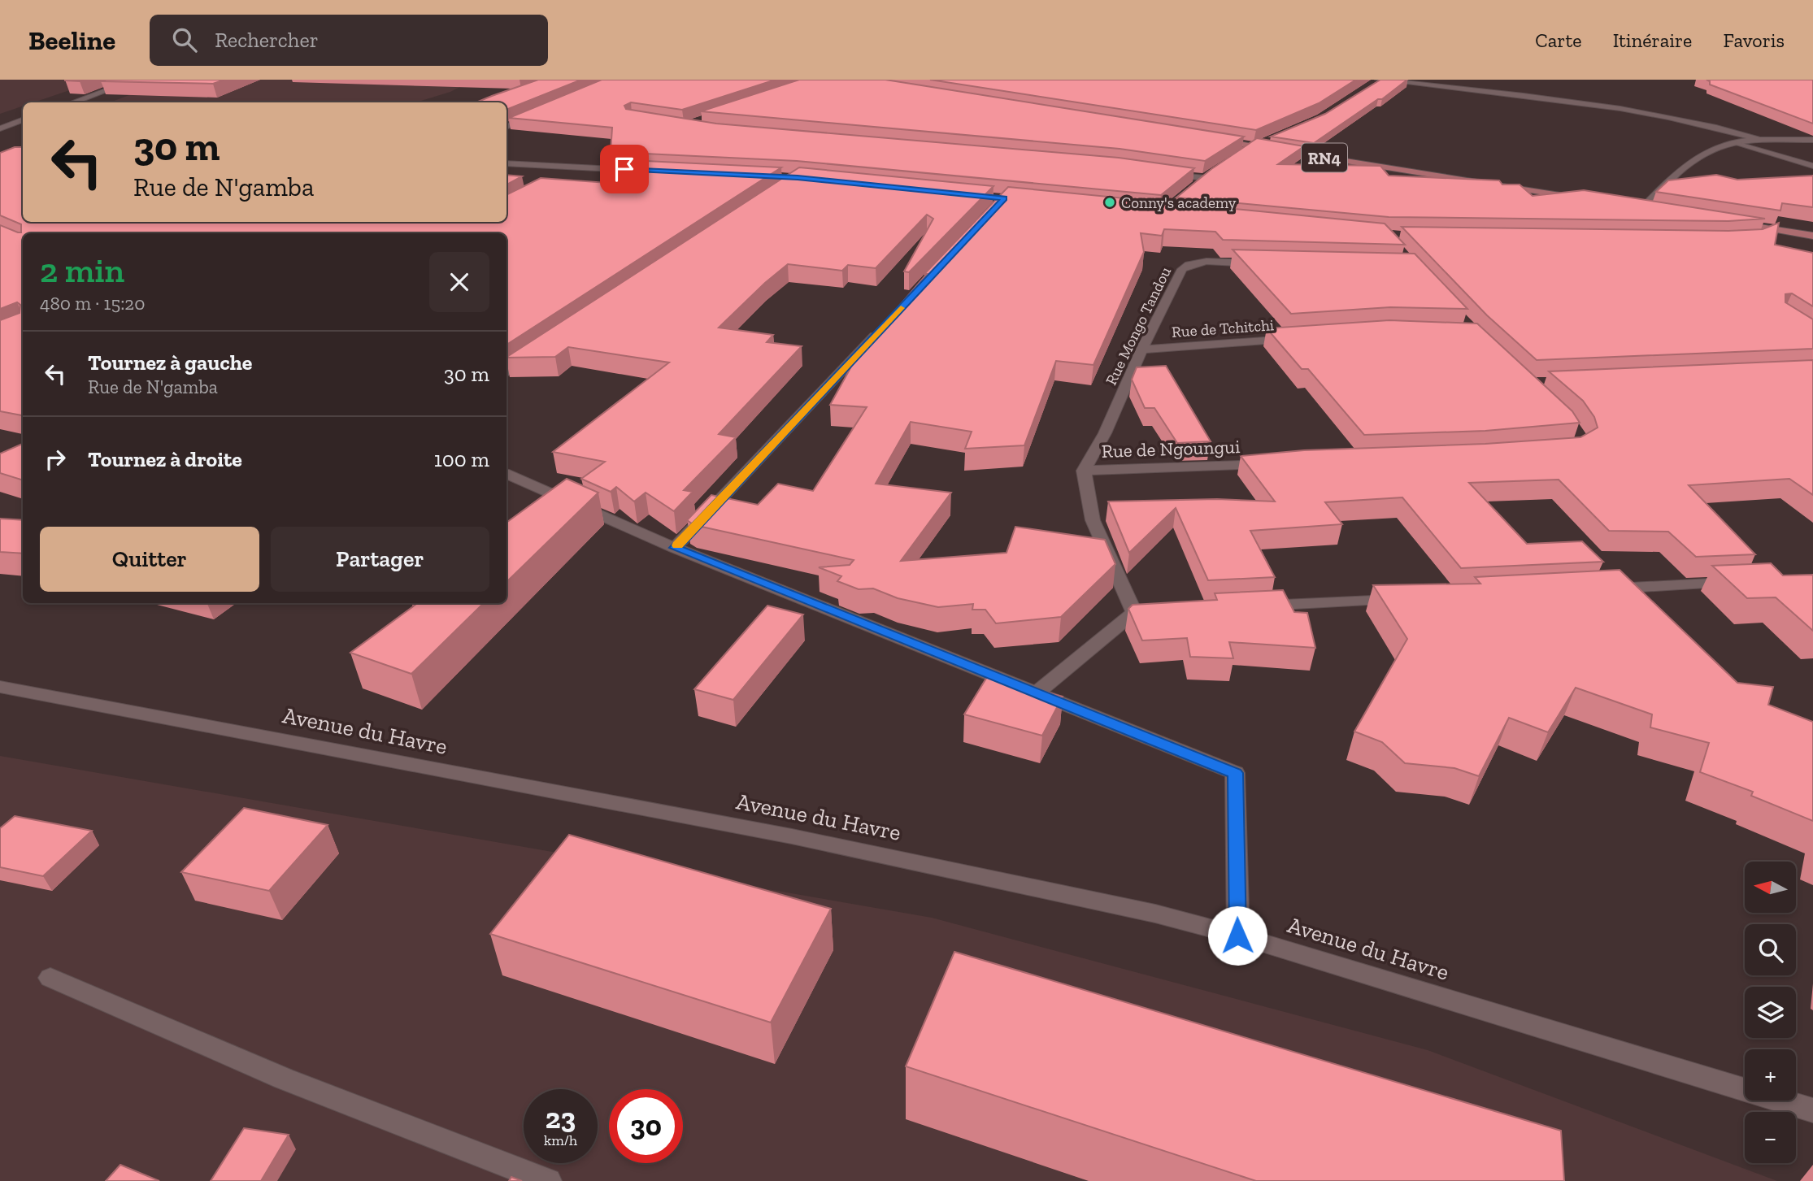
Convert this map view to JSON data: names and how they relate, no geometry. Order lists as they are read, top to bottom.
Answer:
{
  "streets": {
    "highway": ["RN4"],
    "street": [
      "Rue Mongo Tandou",
      "Rue de Tchitchi",
      "Rue de Ngoungui",
      "Avenue du Havre"
    ]
  },
  "crossings": [
    ["Rue Mongo Tandou", "Rue de Tchitchi"],
    ["Rue Mongo Tandou", "Rue de Ngoungui"]
  ],
  "places": ["Conny's academy"],
  "north": "left",
  "page": {
    "header": "Beeline",
    "search": "Rechercher",
    "nav": ["Carte", "Itinéraire", "Favoris"],
    "turn": ["30 m", "Rue de N'gamba"],
    "heading": ["2 min", "480 m · 15:20"],
    "list": [
      {
        "name": "Tournez à gauche",
        "note": "Rue de N'gamba",
        "value": "30 m"
      },
      {
        "name": "Tournez à droite",
        "value": "100 m"
      }
    ],
    "buttons": ["Quitter", "Partager"],
    "map_buttons": ["+", "−"],
    "speed": "23 km/h",
    "limit": "30"
  }
}
